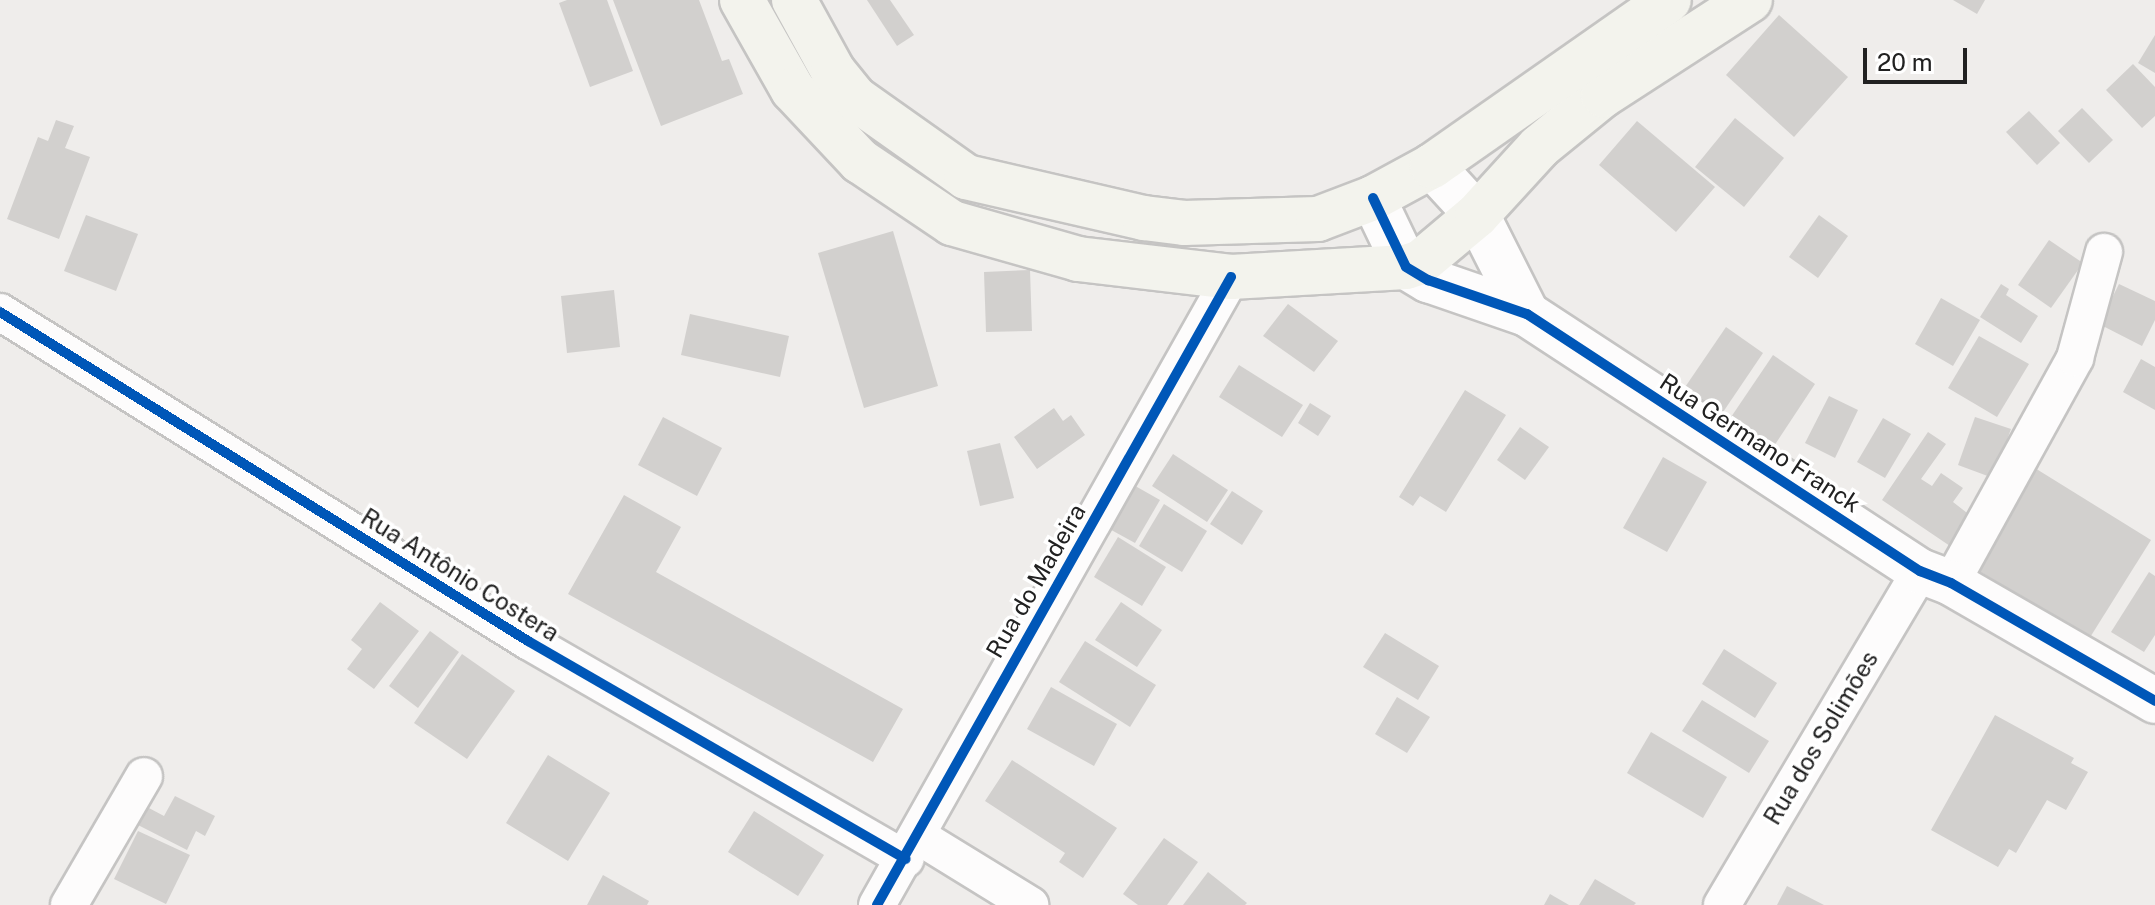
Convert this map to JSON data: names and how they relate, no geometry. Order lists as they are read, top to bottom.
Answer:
{
  "streets": {
    "main road": ["Rua Germano Franck"],
    "street": ["Rua Antônio Costera", "Rua do Madeira", "Rua dos Solimões"]
  },
  "crossings": [
    ["Rua Germano Franck", "Rua do Madeira"],
    ["Rua Germano Franck", "Rua dos Solimões"],
    ["Rua Antônio Costera", "Rua do Madeira"]
  ],
  "scale_bar": "20 m"
}
